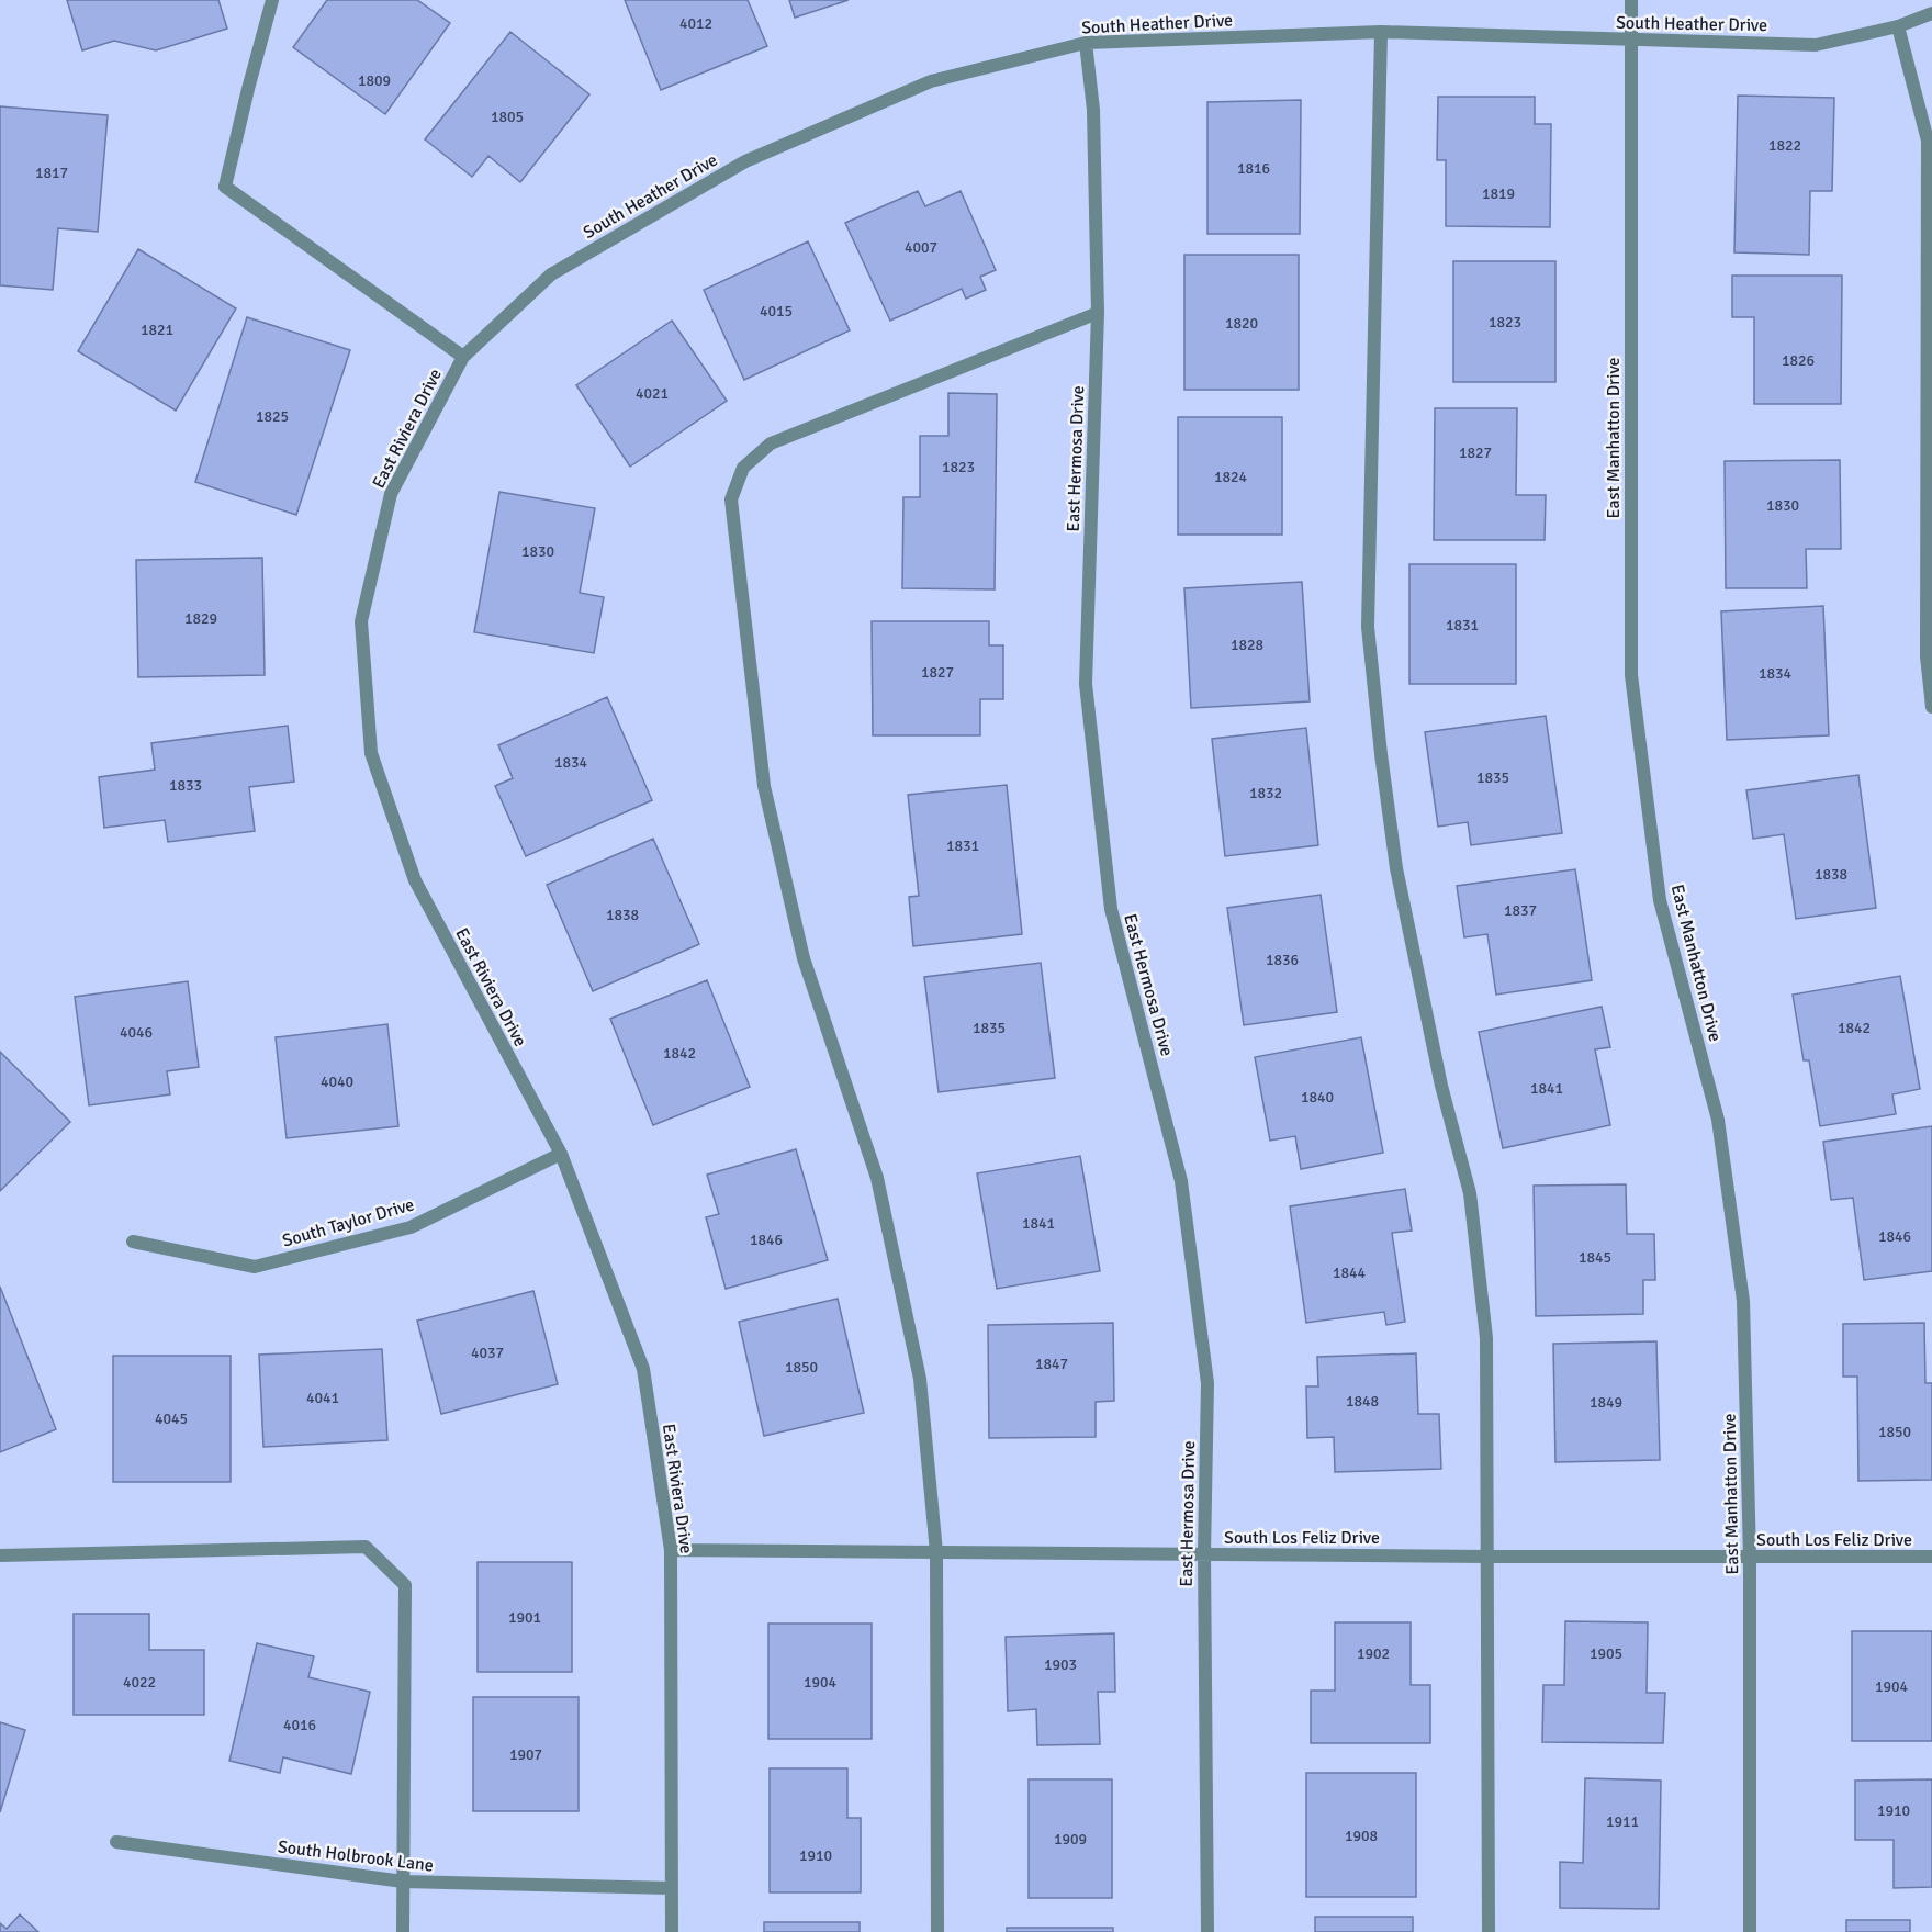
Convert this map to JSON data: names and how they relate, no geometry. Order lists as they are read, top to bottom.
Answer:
{
  "streets": {
    "street": [
      "South Heather Drive",
      "East Riviera Drive",
      "East Manhatton Drive",
      "East Hermosa Drive",
      "South Taylor Drive",
      "South Los Feliz Drive",
      "South Holbrook Lane"
    ]
  },
  "crossings": [
    ["South Heather Drive", "East Riviera Drive"],
    ["South Heather Drive", "East Manhatton Drive"],
    ["South Heather Drive", "East Hermosa Drive"],
    ["East Riviera Drive", "South Taylor Drive"],
    ["East Riviera Drive", "South Los Feliz Drive"],
    ["East Riviera Drive", "South Holbrook Lane"],
    ["East Manhatton Drive", "South Los Feliz Drive"],
    ["East Hermosa Drive", "South Los Feliz Drive"]
  ],
  "house_numbers": [
    "4012",
    "1809",
    "1805",
    "1822",
    "1816",
    "1817",
    "1819",
    "4007",
    "4015",
    "1823",
    "1820",
    "1821",
    "1826",
    "4021",
    "1825",
    "1827",
    "1823",
    "1824",
    "1830",
    "1830",
    "1829",
    "1831",
    "1828",
    "1827",
    "1834",
    "1834",
    "1835",
    "1833",
    "1832",
    "1831",
    "1838",
    "1837",
    "1838",
    "1836",
    "1835",
    "1842",
    "4046",
    "1842",
    "4040",
    "1841",
    "1840",
    "1841",
    "1846",
    "1846",
    "1845",
    "1844",
    "4037",
    "1847",
    "1850",
    "4041",
    "1848",
    "1849",
    "4045",
    "1850",
    "1901",
    "1902",
    "1905",
    "1903",
    "4022",
    "1904",
    "1904",
    "4016",
    "1907",
    "1910",
    "1911",
    "1908",
    "1909",
    "1910"
  ]
}
